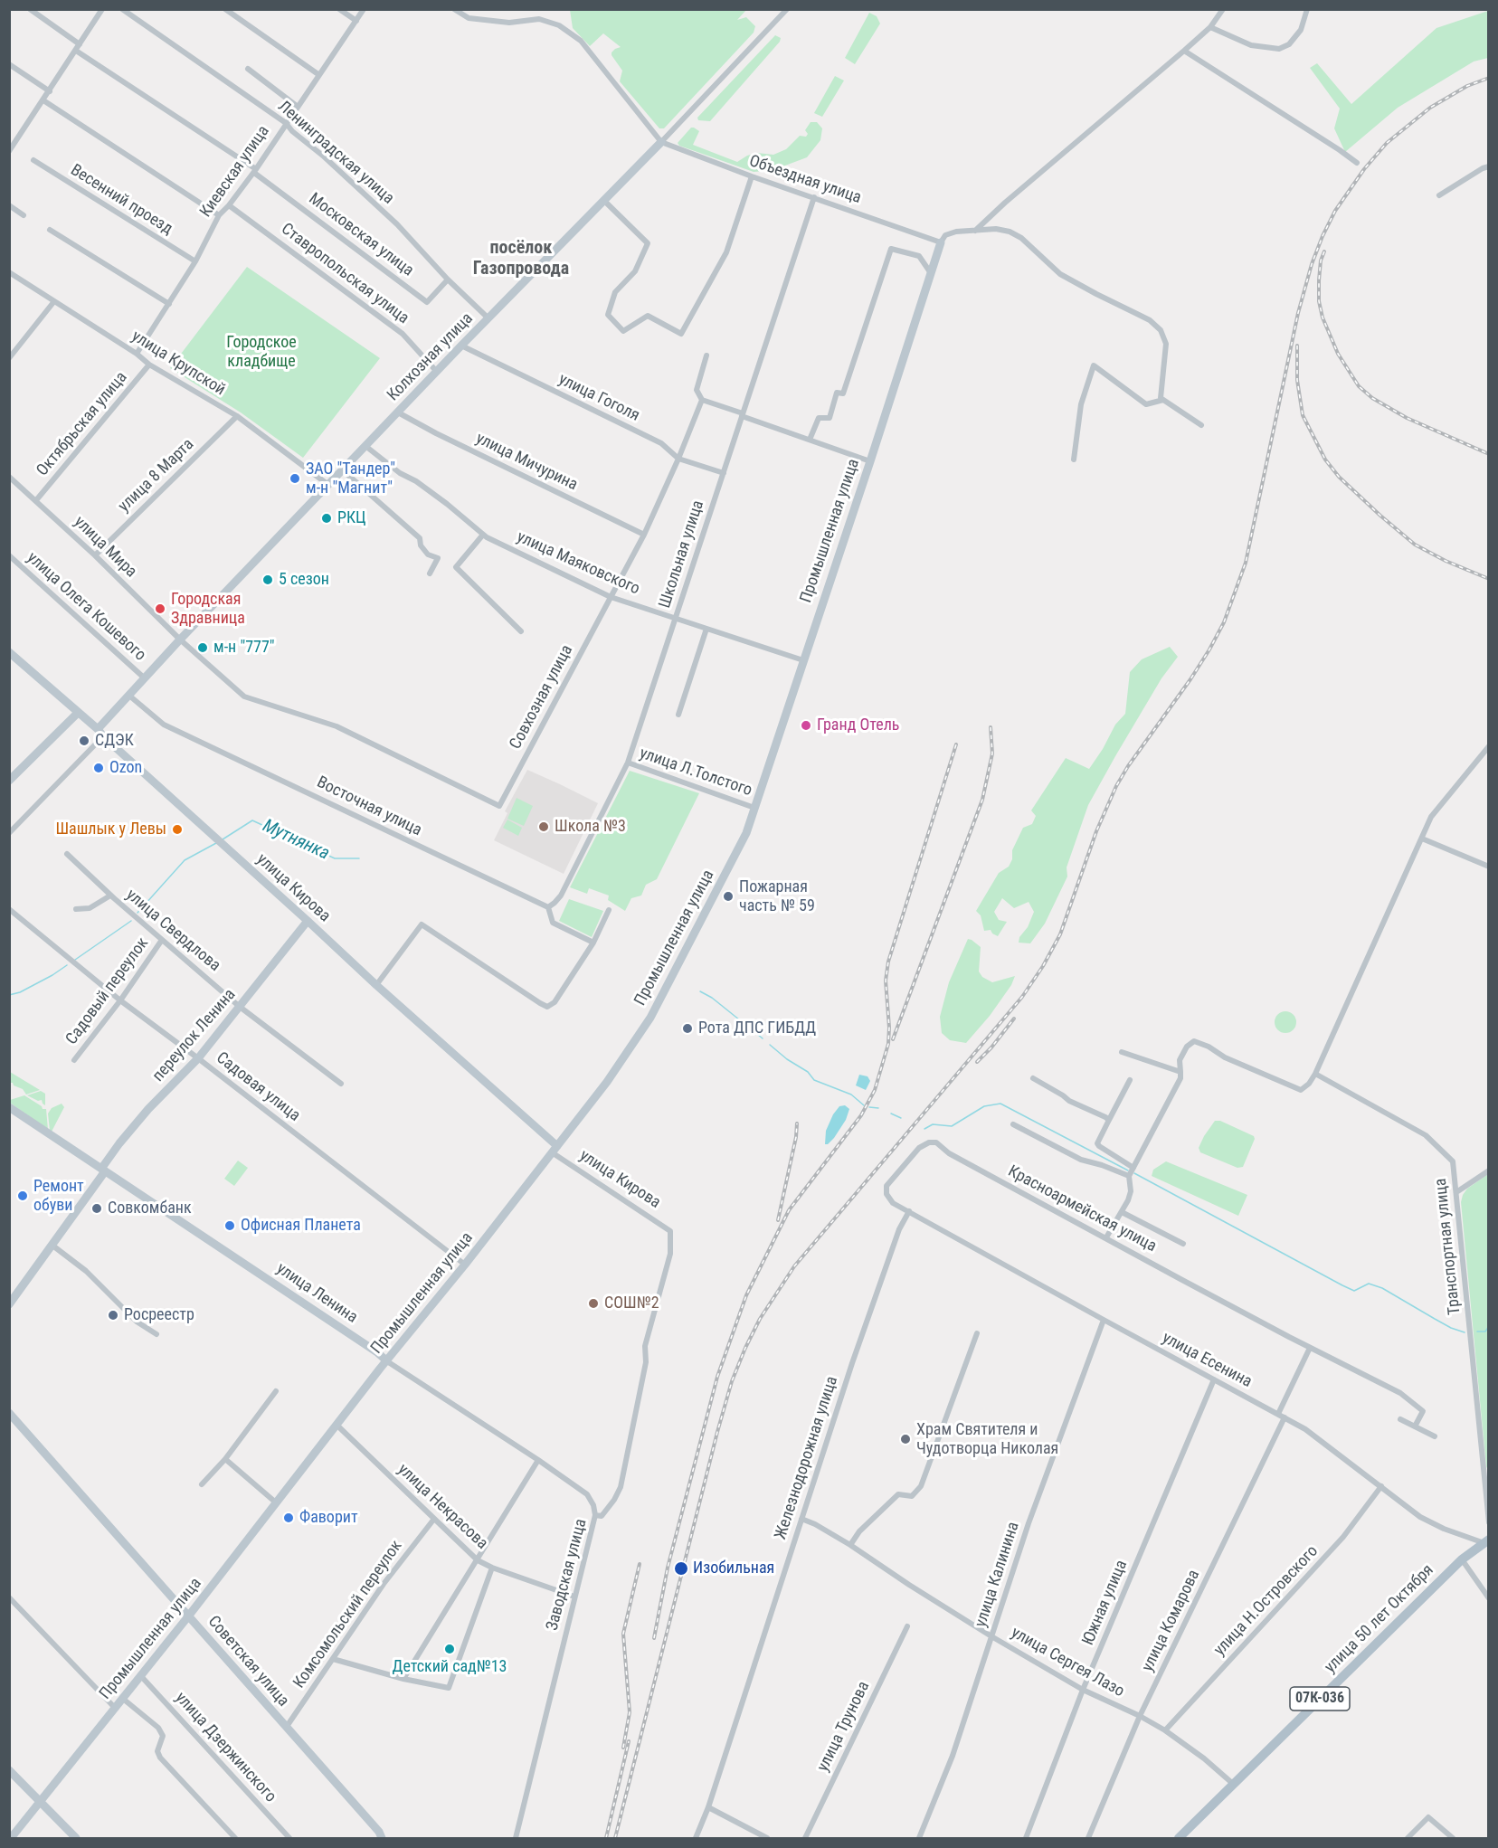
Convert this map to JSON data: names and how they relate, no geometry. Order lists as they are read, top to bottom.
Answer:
{
  "streets": {
    "main road": [
      "Колхозная улица",
      "Промышленная улица",
      "улица Кирова",
      "переулок Ленина",
      "улица Ленина",
      "улица 50 лет Октября",
      "Советская улица",
      "07К-036"
    ],
    "street": [
      "Ленинградская улица",
      "Киевская улица",
      "Объездная улица",
      "Весенний проезд",
      "Московская улица",
      "Ставропольская улица",
      "улица Крупской",
      "улица Гоголя",
      "Октябрьская улица",
      "улица Мичурина",
      "улица 8 Марта",
      "улица Мира",
      "Школьная улица",
      "улица Маяковского",
      "улица Олега Кошевого",
      "Совхозная улица",
      "улица Л.Толстого",
      "Восточная улица",
      "улица Свердлова",
      "Садовый переулок",
      "Садовая улица",
      "Красноармейская улица",
      "Транспортная улица",
      "улица Есенина",
      "Железнодорожная улица",
      "улица Некрасова",
      "Заводская улица",
      "улица Калинина",
      "улица Н.Островского",
      "Южная улица",
      "Комсомольский переулок",
      "улица Комарова",
      "улица Сергея Лазо",
      "улица Трунова",
      "улица Дзержинского"
    ]
  },
  "crossings": [
    ["Ленинградская улица", "Киевская улица"],
    ["Ленинградская улица", "Московская улица"],
    ["Ленинградская улица", "Колхозная улица"],
    ["Киевская улица", "Весенний проезд"],
    ["Киевская улица", "Московская улица"],
    ["Киевская улица", "Ставропольская улица"],
    ["Киевская улица", "улица Крупской"],
    ["Объездная улица", "Колхозная улица"],
    ["Объездная улица", "Промышленная улица"],
    ["Объездная улица", "Школьная улица"],
    ["Ставропольская улица", "Колхозная улица"],
    ["Колхозная улица", "улица Крупской"],
    ["Колхозная улица", "улица Гоголя"],
    ["Колхозная улица", "улица Мичурина"],
    ["Колхозная улица", "улица Мира"],
    ["Колхозная улица", "улица Маяковского"],
    ["Колхозная улица", "улица Олега Кошевого"],
    ["Колхозная улица", "Восточная улица"],
    ["Колхозная улица", "улица Кирова"],
    ["улица Крупской", "Октябрьская улица"],
    ["улица Крупской", "улица 8 Марта"],
    ["улица Гоголя", "Школьная улица"],
    ["улица Гоголя", "Совхозная улица"],
    ["Октябрьская улица", "улица Мира"],
    ["улица Мичурина", "Совхозная улица"],
    ["улица 8 Марта", "улица Мира"],
    ["Промышленная улица", "улица Маяковского"],
    ["Промышленная улица", "улица Л.Толстого"],
    ["Промышленная улица", "улица Кирова"],
    ["Промышленная улица", "Садовая улица"],
    ["Промышленная улица", "улица Ленина"],
    ["Промышленная улица", "улица Некрасова"],
    ["Промышленная улица", "Советская улица"],
    ["Промышленная улица", "улица Дзержинского"],
    ["улица Мира", "Совхозная улица"],
    ["Школьная улица", "улица Маяковского"],
    ["Школьная улица", "улица Л.Толстого"],
    ["Школьная улица", "Восточная улица"],
    ["улица Маяковского", "Совхозная улица"],
    ["улица Кирова", "переулок Ленина"],
    ["улица Кирова", "Заводская улица"],
    ["улица Свердлова", "Садовый переулок"],
    ["улица Свердлова", "переулок Ленина"],
    ["Садовый переулок", "Садовая улица"],
    ["переулок Ленина", "Садовая улица"],
    ["переулок Ленина", "улица Ленина"],
    ["Красноармейская улица", "улица Есенина"],
    ["Красноармейская улица", "Железнодорожная улица"],
    ["улица Ленина", "Заводская улица"],
    ["улица Есенина", "Железнодорожная улица"],
    ["улица Есенина", "улица Калинина"],
    ["улица Есенина", "улица Н.Островского"],
    ["улица Есенина", "Южная улица"],
    ["улица Есенина", "улица 50 лет Октября"],
    ["улица Есенина", "улица Комарова"],
    ["Железнодорожная улица", "улица Сергея Лазо"],
    ["улица Некрасова", "Заводская улица"],
    ["улица Некрасова", "Комсомольский переулок"],
    ["улица Калинина", "улица Сергея Лазо"],
    ["улица Н.Островского", "улица Сергея Лазо"],
    ["Южная улица", "улица Сергея Лазо"],
    ["Комсомольский переулок", "Советская улица"],
    ["улица 50 лет Октября", "улица Сергея Лазо"],
    ["улица Комарова", "улица Сергея Лазо"]
  ],
  "districts": ["посёлок Газопровода"],
  "water": ["Мутнянка"],
  "parks": ["Городское кладбище"],
  "places": [
    "ЗАО \"Тандер\" м-н \"Магнит\"",
    "РКЦ",
    "5 сезон",
    "Городская Здравница",
    "м-н \"777\"",
    "Гранд Отель",
    "СДЭК",
    "Ozon",
    "Школа №3",
    "Шашлык у Левы",
    "Пожарная часть № 59",
    "Рота ДПС ГИБДД",
    "Ремонт обуви",
    "Совкомбанк",
    "Офисная Планета",
    "СОШ№2",
    "Росреестр",
    "Храм Святителя и Чудотворца Николая",
    "Фаворит",
    "Изобильная",
    "Детский сад№13"
  ]
}
